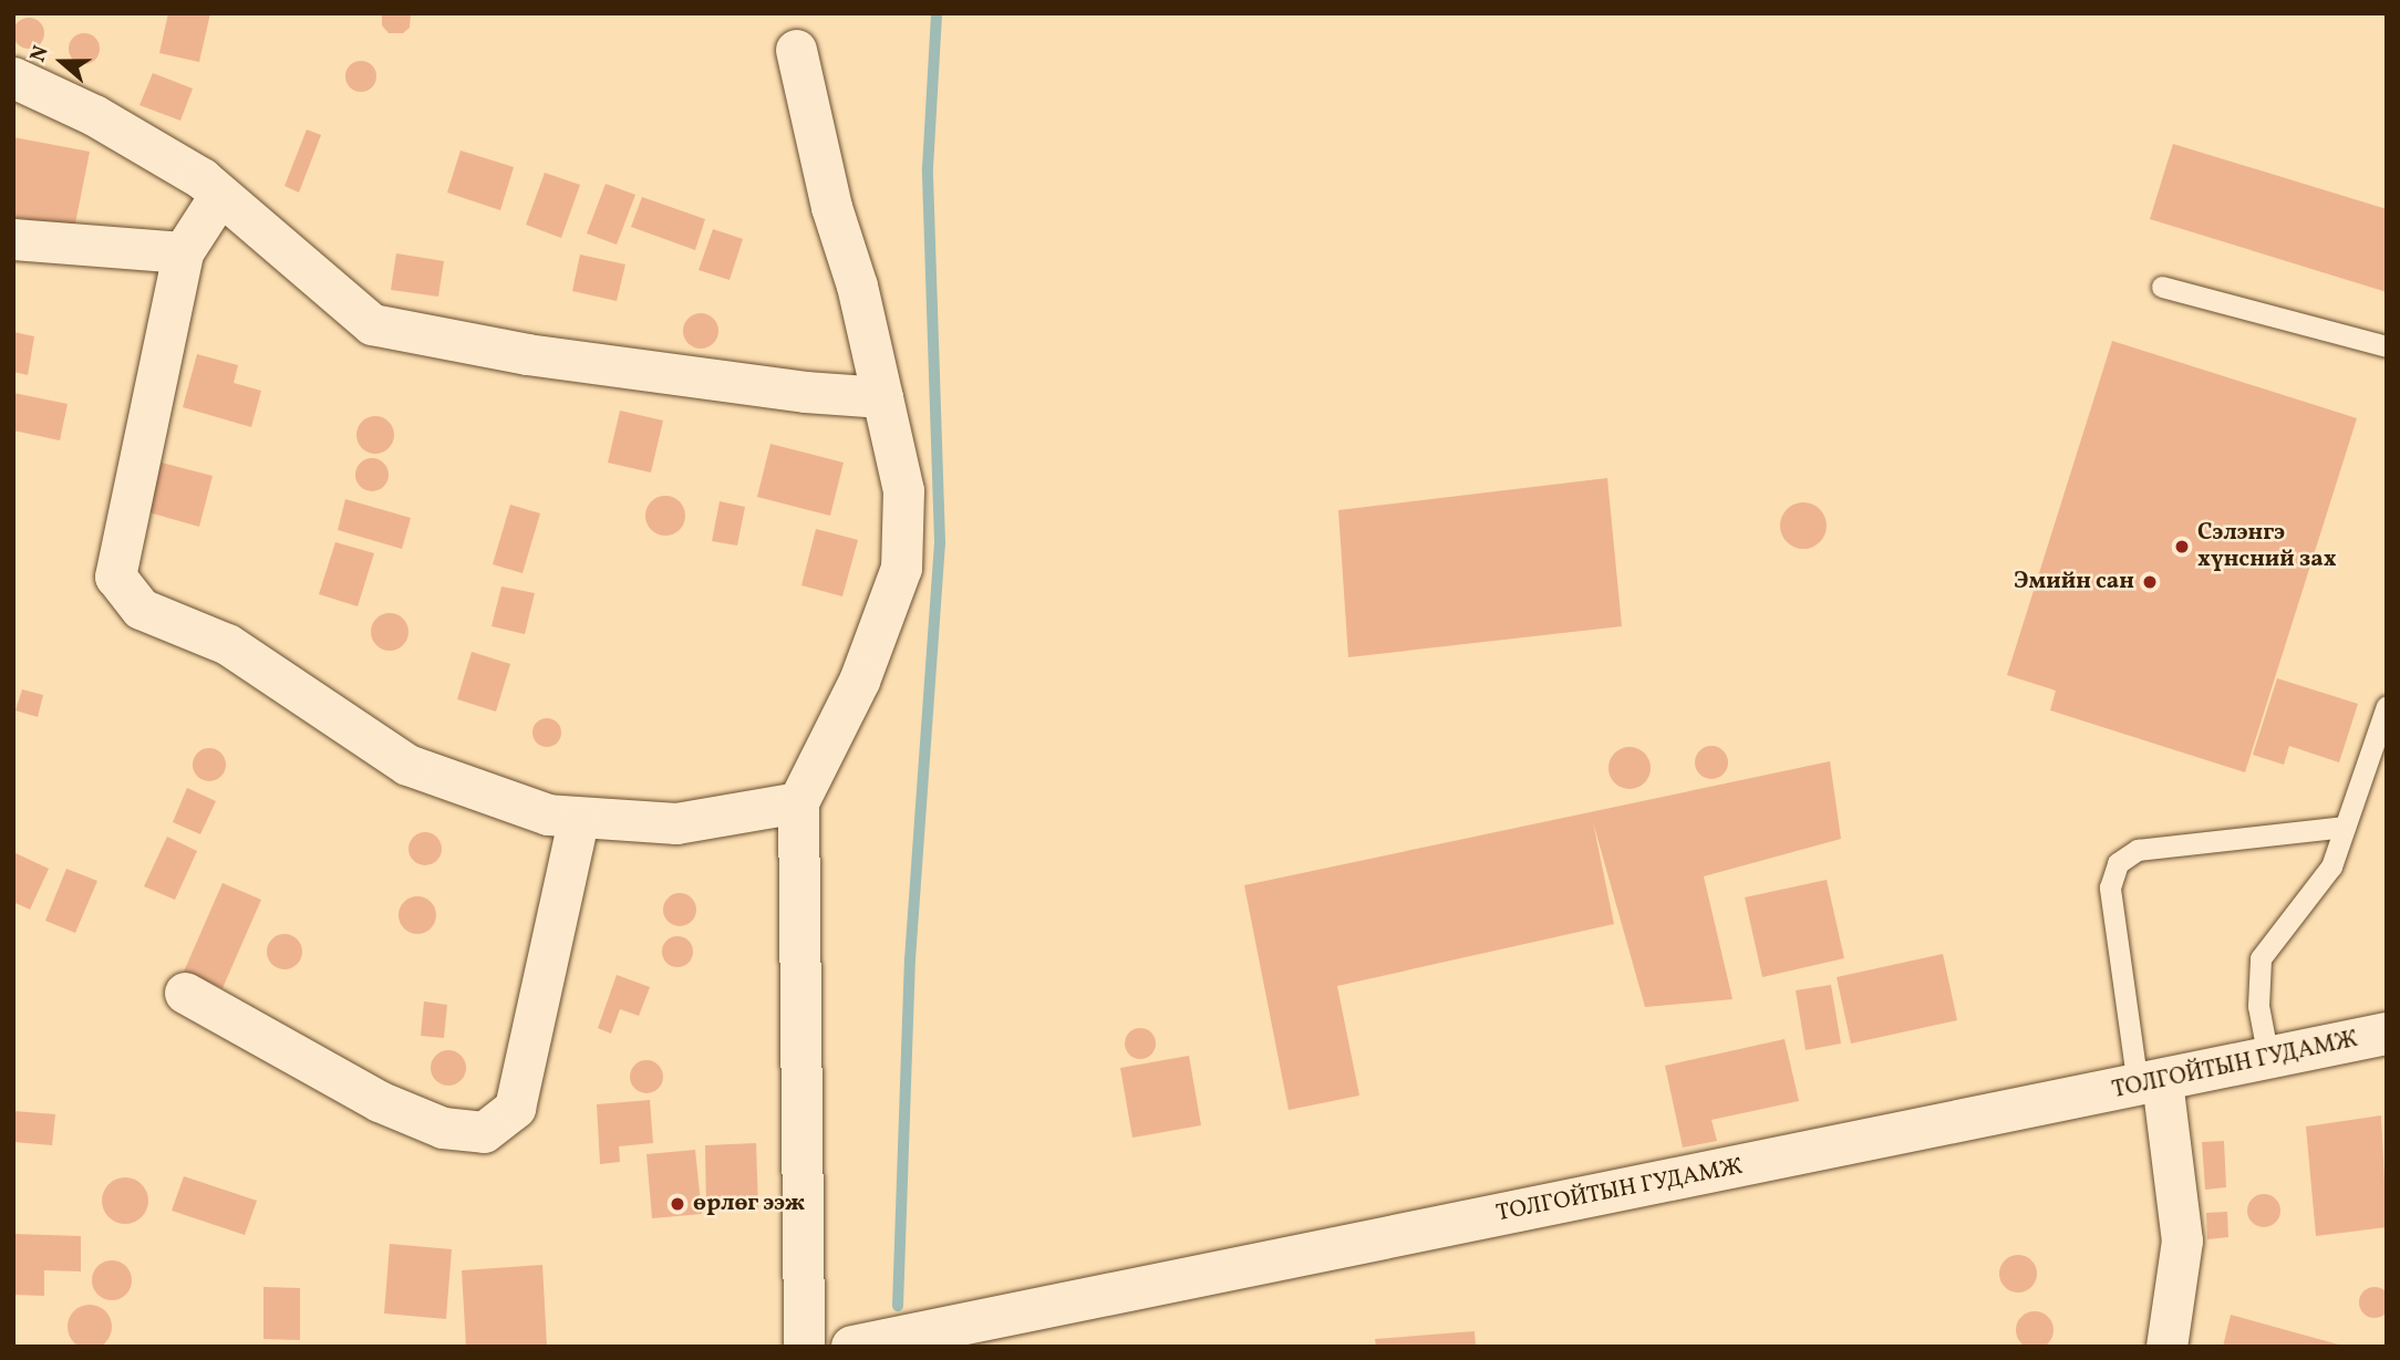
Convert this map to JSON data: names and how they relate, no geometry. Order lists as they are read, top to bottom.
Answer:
{
  "streets": {
    "main road": ["ТОЛГОЙТЫН ГУДАМЖ"]
  },
  "places": ["Сэлэнгэ хүнсний зах", "Эмийн сан", "өрлөг ээж"],
  "north": "left"
}
